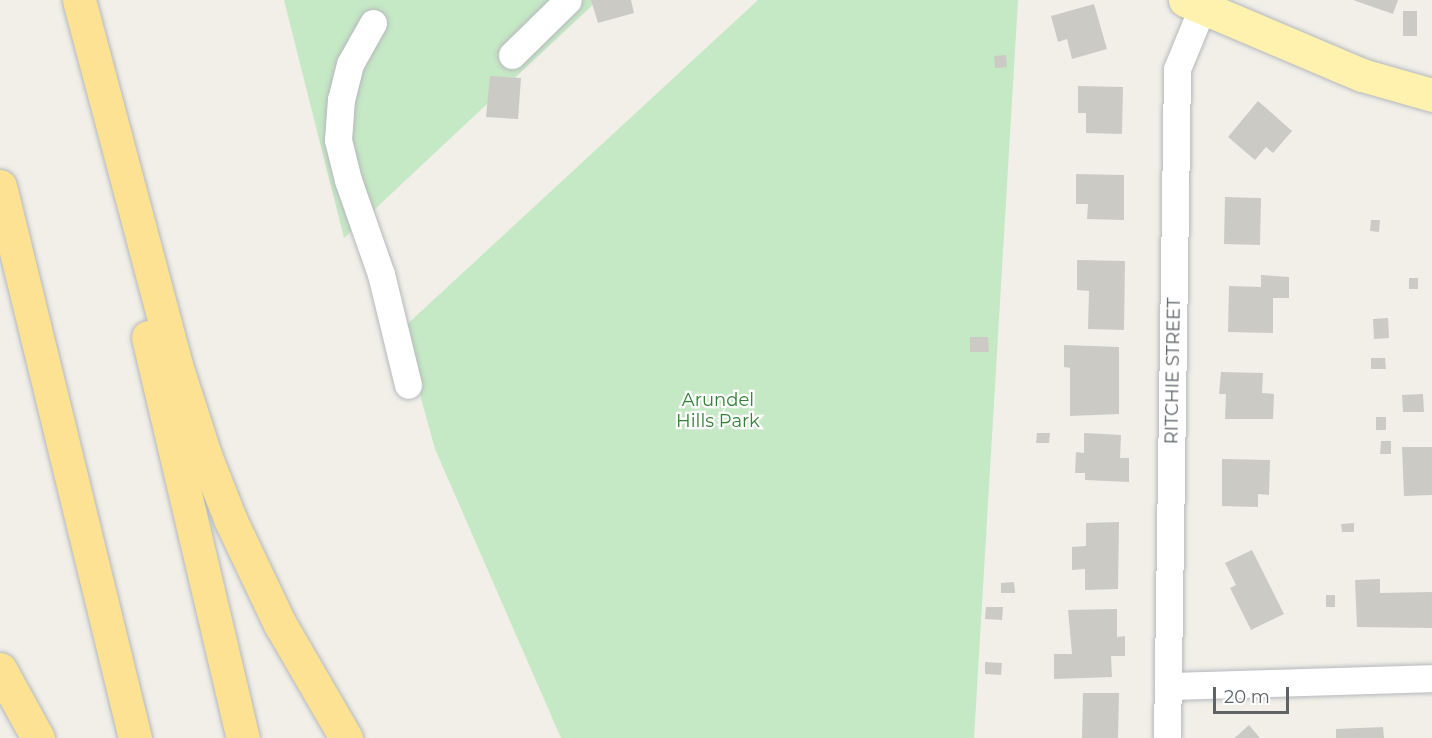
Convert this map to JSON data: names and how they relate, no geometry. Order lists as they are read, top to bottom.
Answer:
{
  "streets": {
    "street": ["RITCHIE STREET"]
  },
  "parks": ["Arundel Hills Park"],
  "scale_bar": "20 m"
}
